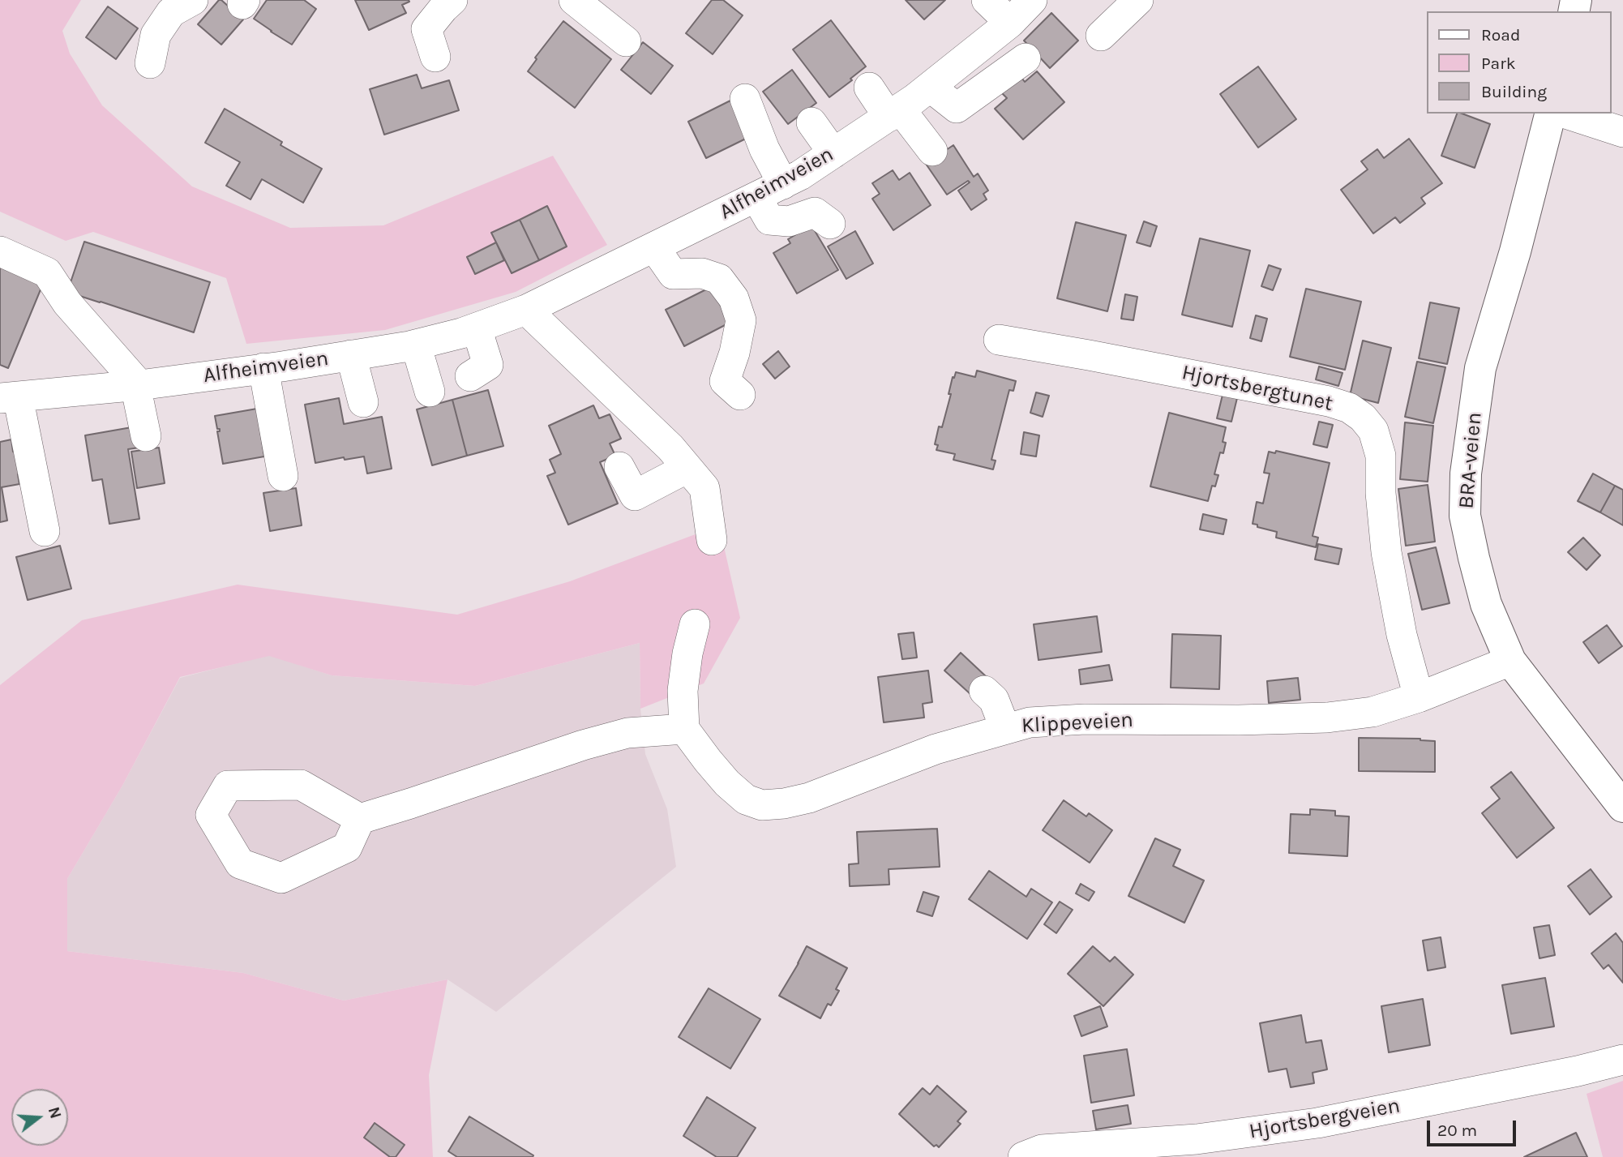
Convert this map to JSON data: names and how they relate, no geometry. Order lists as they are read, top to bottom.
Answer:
{
  "streets": {
    "main road": ["BRA-veien"],
    "street": [
      "Alfheimveien",
      "Hjortsbergtunet",
      "Klippeveien",
      "Hjortsbergveien"
    ]
  },
  "crossings": [
    ["Hjortsbergtunet", "Klippeveien"],
    ["BRA-veien", "Klippeveien"]
  ],
  "legend": ["Road", "Park", "Building"],
  "scale_bar": "20 m",
  "north": "right"
}
